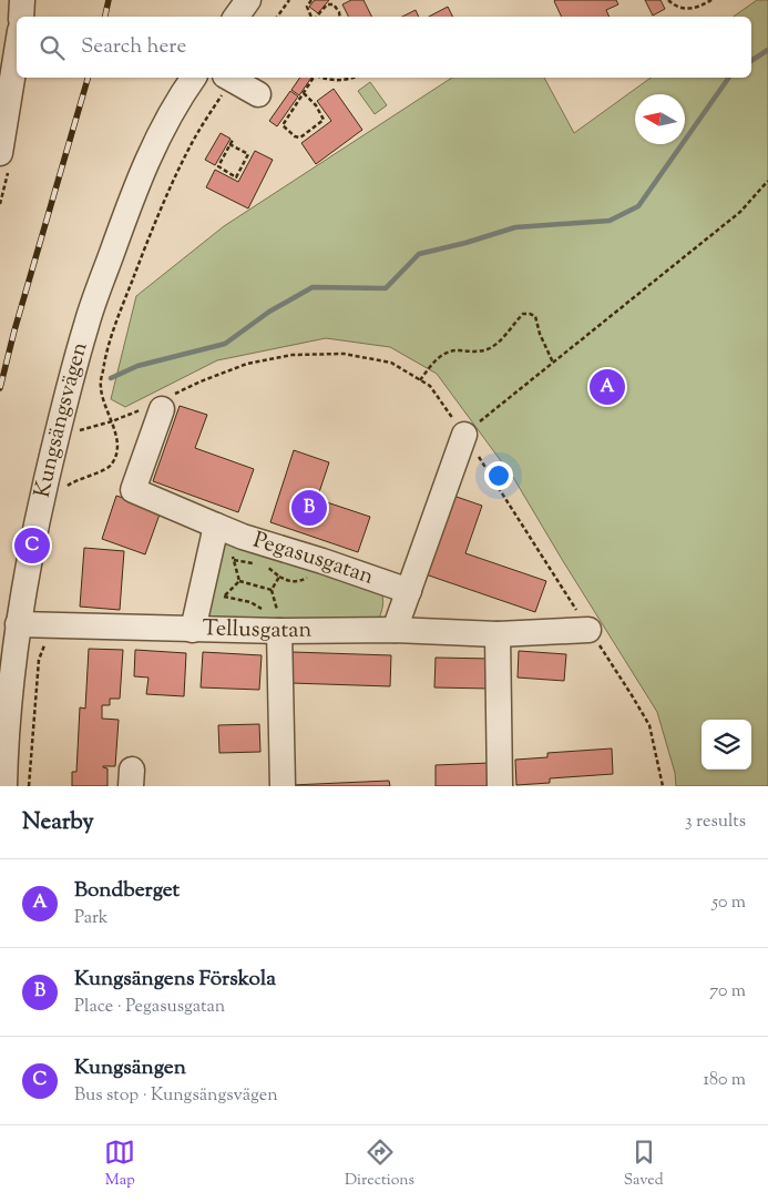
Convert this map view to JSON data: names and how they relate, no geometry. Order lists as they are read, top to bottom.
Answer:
{
  "streets": {
    "street": ["Kungsängsvägen", "Pegasusgatan", "Tellusgatan"]
  },
  "crossings": [
    ["Kungsängsvägen", "Tellusgatan"]
  ],
  "north": "left",
  "page": {
    "search": "Search here",
    "pins": ["A", "B", "C"],
    "heading": ["Nearby", "3 results"],
    "list": [
      {
        "mark": "A",
        "name": "Bondberget",
        "note": "Park",
        "value": "50 m"
      },
      {
        "mark": "B",
        "name": "Kungsängens Förskola",
        "note": "Place · Pegasusgatan",
        "value": "70 m"
      },
      {
        "mark": "C",
        "name": "Kungsängen",
        "note": "Bus stop · Kungsängsvägen",
        "value": "180 m"
      }
    ],
    "nav": ["Map", "Directions", "Saved"]
  }
}
